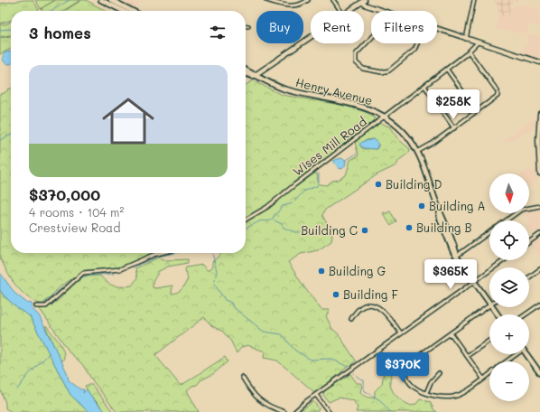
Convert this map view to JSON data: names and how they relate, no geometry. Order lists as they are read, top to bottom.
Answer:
{
  "streets": {
    "main road": ["Henry Avenue"],
    "street": ["Wises Mill Road"]
  },
  "crossings": [
    ["Henry Avenue", "Wises Mill Road"]
  ],
  "places": [
    "Building D",
    "Building A",
    "Building B",
    "Building C",
    "Building G",
    "Building F"
  ],
  "north": "bottom",
  "page": {
    "chip": ["Buy", "Rent", "Filters"],
    "heading": "3 homes",
    "list": [
      {
        "name": "$370,000",
        "note": "4 rooms · 104 m² · Crestview Road"
      }
    ],
    "price": ["$258K", "$365K", "$370K"],
    "map_buttons": ["+", "−"]
  }
}
